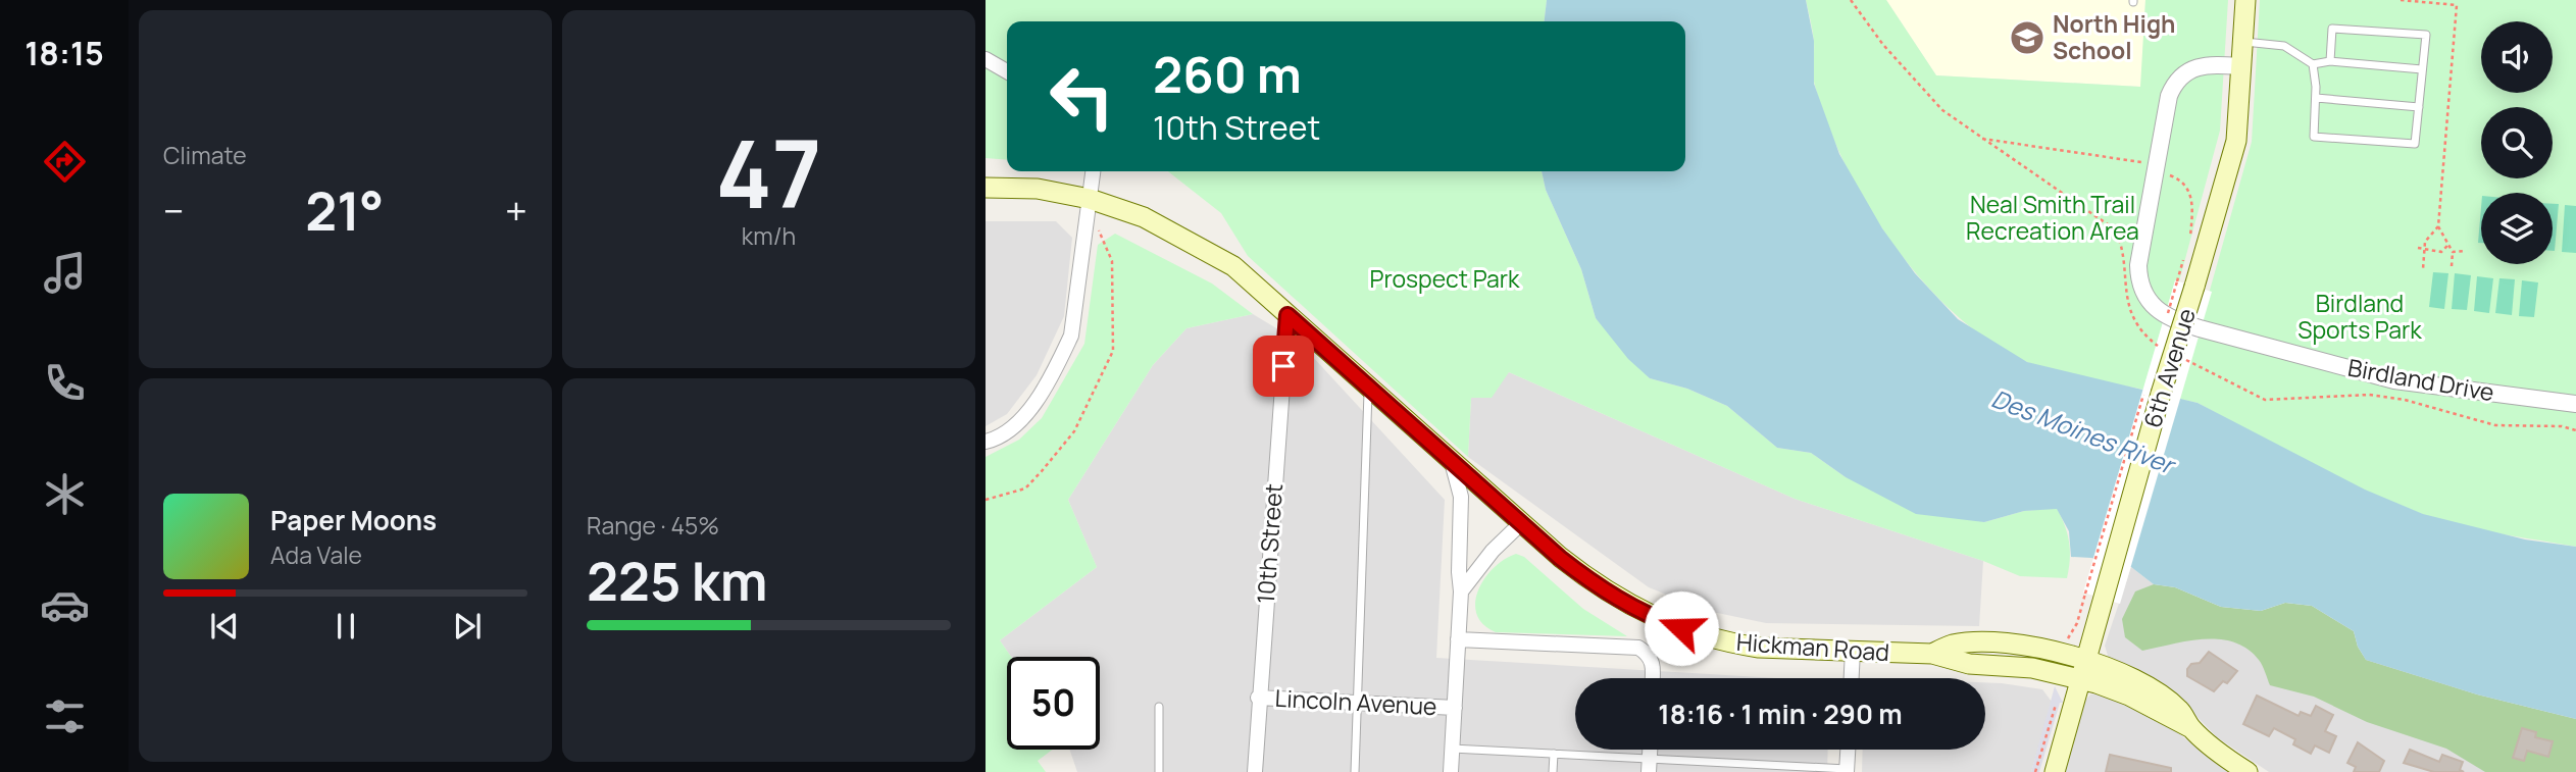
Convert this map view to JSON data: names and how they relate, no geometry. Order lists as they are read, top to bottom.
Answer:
{
  "streets": {
    "main road": ["6th Avenue", "Hickman Road"],
    "street": ["Birdland Drive", "10th Street", "Lincoln Avenue"]
  },
  "crossings": [
    ["6th Avenue", "Birdland Drive"],
    ["6th Avenue", "Hickman Road"],
    ["10th Street", "Hickman Road"],
    ["10th Street", "Lincoln Avenue"]
  ],
  "water": ["Des Moines River"],
  "parks": ["Neal Smith Trail Recreation Area", "Prospect Park", "Birdland Sports Park"],
  "places": {
    "school or university": ["North High School"]
  },
  "page": {
    "tabs": "18:15",
    "tile": [
      "Climate",
      ["47", "km/h"],
      ["Range · 45%", "225 km"]
    ],
    "turn": ["260 m", "10th Street"],
    "heat": ["−", "21°", "+"],
    "song": ["Paper Moons", "Ada Vale"],
    "limit": "50",
    "trip": "18:16 · 1 min · 290 m"
  }
}
